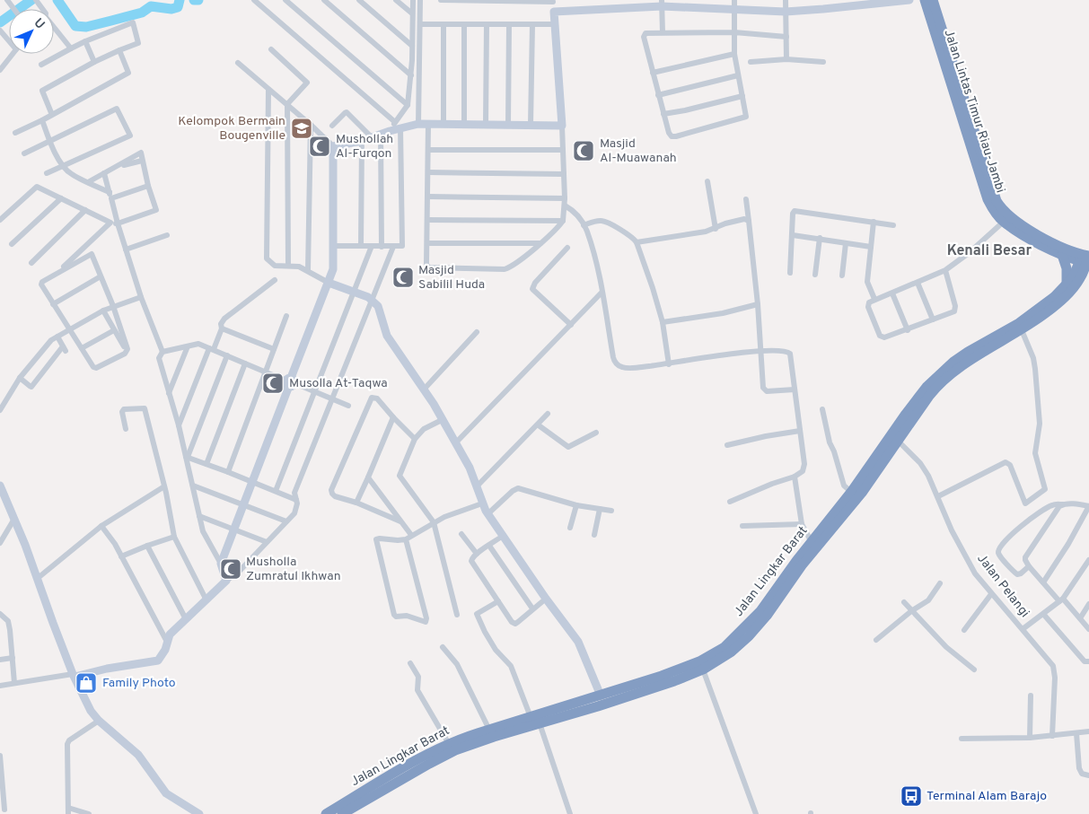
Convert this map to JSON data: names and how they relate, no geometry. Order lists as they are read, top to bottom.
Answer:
{
  "streets": {
    "highway": ["Jalan Lintas Timur Riau-Jambi", "Jalan Lingkar Barat"],
    "street": ["Jalan Pelangi"]
  },
  "crossings": [
    ["Jalan Lintas Timur Riau-Jambi", "Jalan Lingkar Barat"],
    ["Jalan Lingkar Barat", "Jalan Pelangi"]
  ],
  "districts": ["Kenali Besar"],
  "places": {
    "school or university": ["Kelompok Bermain Bougenville"],
    "mosque": [
      "Mushollah Al-Furqon",
      "Masjid Al-Muawanah",
      "Masjid Sabilil Huda",
      "Musolla At-Taqwa",
      "Musholla Zumratul Ikhwan"
    ],
    "shop": ["Family Photo"],
    "bus stop": ["Terminal Alam Barajo"]
  },
  "north": "top right"
}
